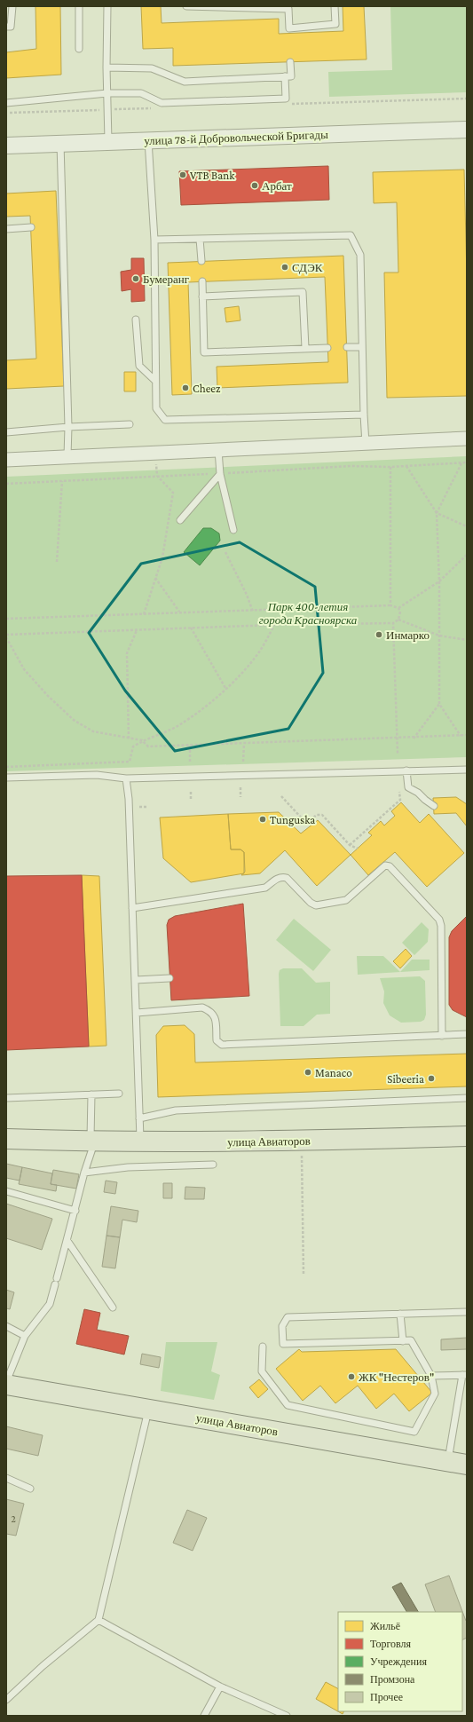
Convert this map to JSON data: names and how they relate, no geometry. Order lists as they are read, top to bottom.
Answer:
{
  "streets": {
    "main road": ["улица Авиаторов"],
    "street": ["улица 78-й Добровольческой Бригады"]
  },
  "parks": ["Парк 400-летия города Красноярска"],
  "places": [
    "VTB Bank",
    "Арбат",
    "СДЭК",
    "Бумеранг",
    "Cheez",
    "Инмарко",
    "Tunguska",
    "Manaco",
    "Sibeeria",
    "ЖК \"Нестеров\""
  ],
  "house_numbers": ["2"],
  "legend": [
    "Жильё",
    "Торговля",
    "Учреждения",
    "Промзона",
    "Прочее"
  ]
}
